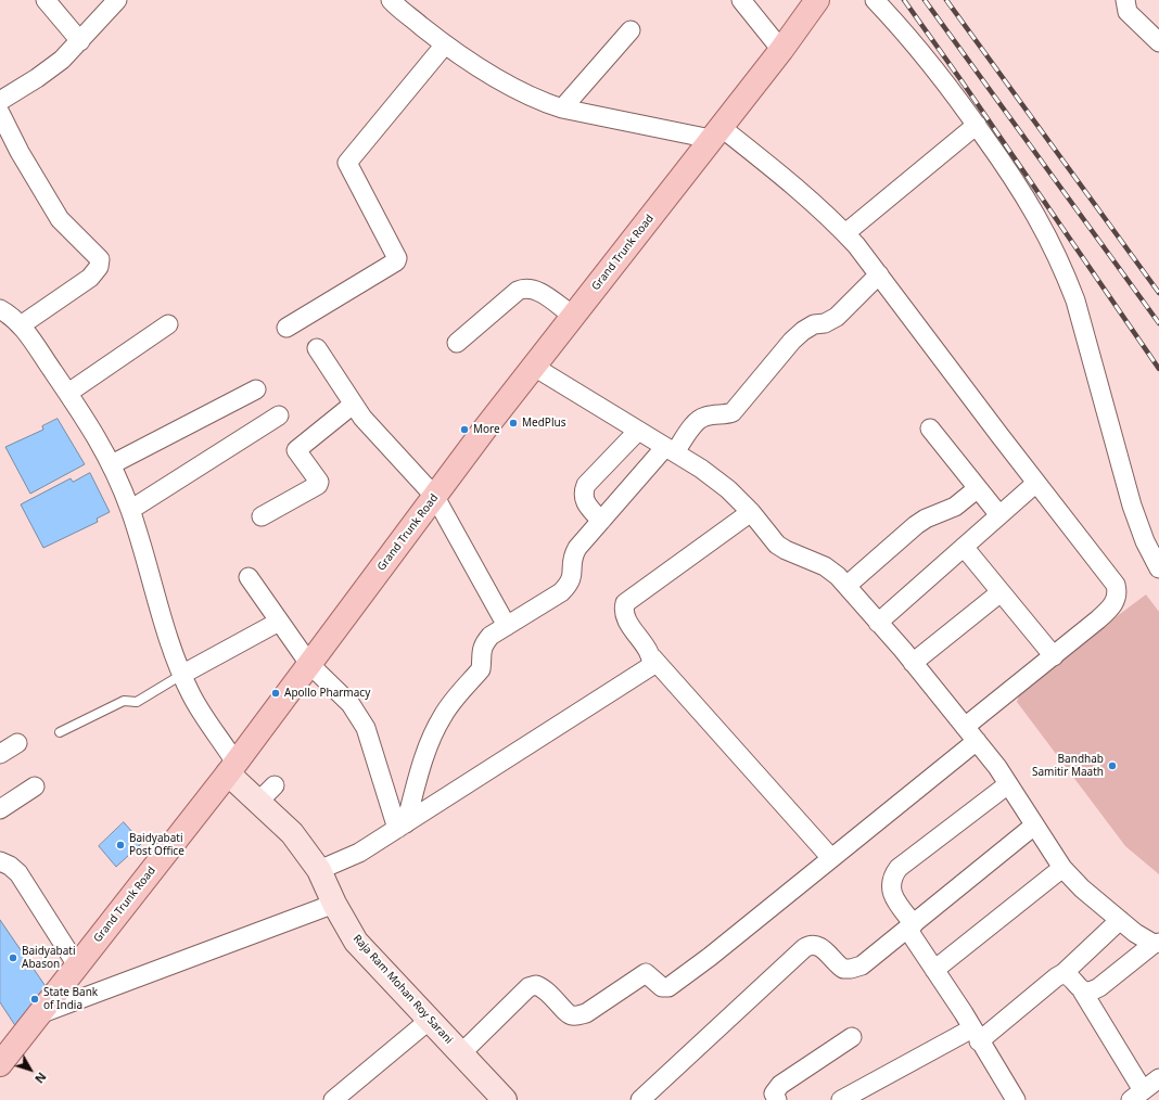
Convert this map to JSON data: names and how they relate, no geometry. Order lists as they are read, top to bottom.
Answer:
{
  "streets": {
    "main road": ["Grand Trunk Road"],
    "street": ["Raja Ram Mohan Roy Sarani"]
  },
  "crossings": [
    ["Grand Trunk Road", "Raja Ram Mohan Roy Sarani"]
  ],
  "places": [
    "MedPlus",
    "More",
    "Apollo Pharmacy",
    "Bandhab Samitir Maath",
    "Baidyabati Post Office",
    "Baidyabati Abason",
    "State Bank of India"
  ],
  "north": "bottom right"
}
